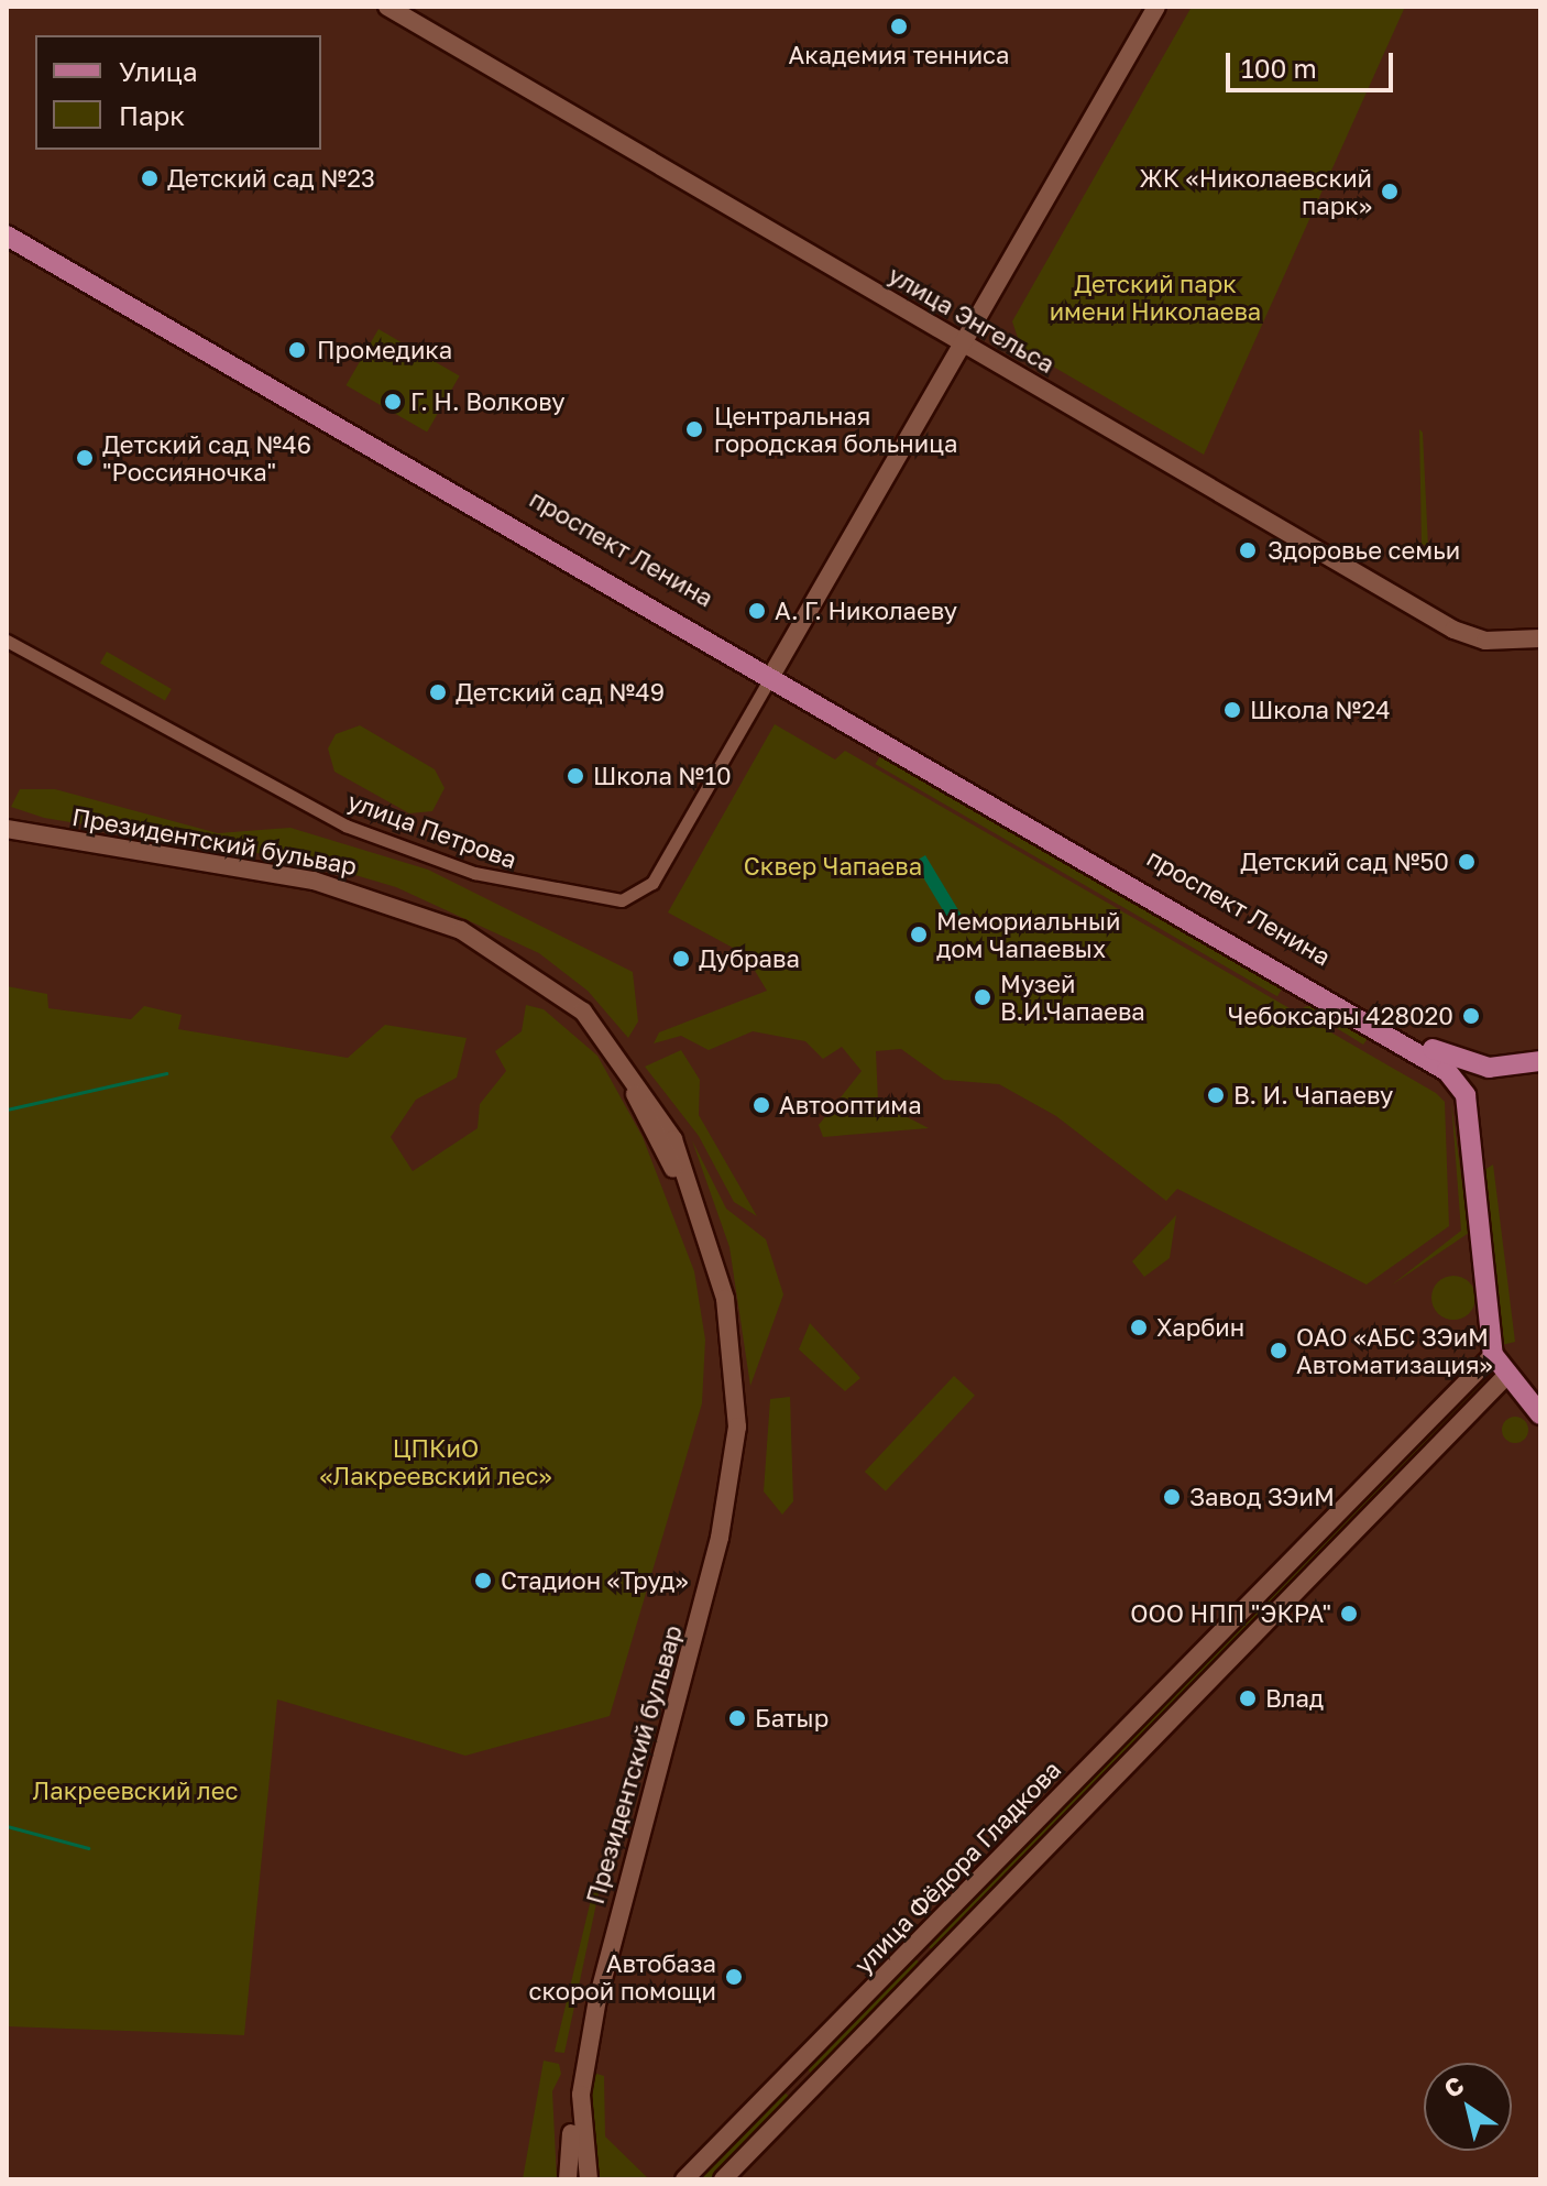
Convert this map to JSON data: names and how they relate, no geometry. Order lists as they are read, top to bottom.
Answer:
{
  "streets": {
    "main road": [
      "улица Энгельса",
      "проспект Ленина",
      "Президентский бульвар",
      "улица Фёдора Гладкова"
    ],
    "street": ["улица Петрова"]
  },
  "crossings": [
    ["проспект Ленина", "улица Петрова"]
  ],
  "parks": [
    "Детский парк имени Николаева",
    "Сквер Чапаева",
    "ЦПКиО «Лакреевский лес»",
    "Лакреевский лес"
  ],
  "places": [
    "Академия тенниса",
    "Детский сад №23",
    "ЖК «Николаевский парк»",
    "Промедика",
    "Г. Н. Волкову",
    "Центральная городская больница",
    "Детский сад №46 \"Россияночка\"",
    "Здоровье семьи",
    "А. Г. Николаеву",
    "Детский сад №49",
    "Школа №24",
    "Школа №10",
    "Детский сад №50",
    "Мемориальный дом Чапаевых",
    "Дубрава",
    "Музей В.И.Чапаева",
    "Чебоксары 428020",
    "В. И. Чапаеву",
    "Автооптима",
    "Харбин",
    "ОАО «АБС ЗЭиМ Автоматизация»",
    "Завод ЗЭиМ",
    "Стадион «Труд»",
    "ООО НПП \"ЭКРА\"",
    "Влад",
    "Батыр",
    "Автобаза скорой помощи"
  ],
  "legend": ["Улица", "Парк"],
  "scale_bar": "100 m",
  "north": "top left"
}
